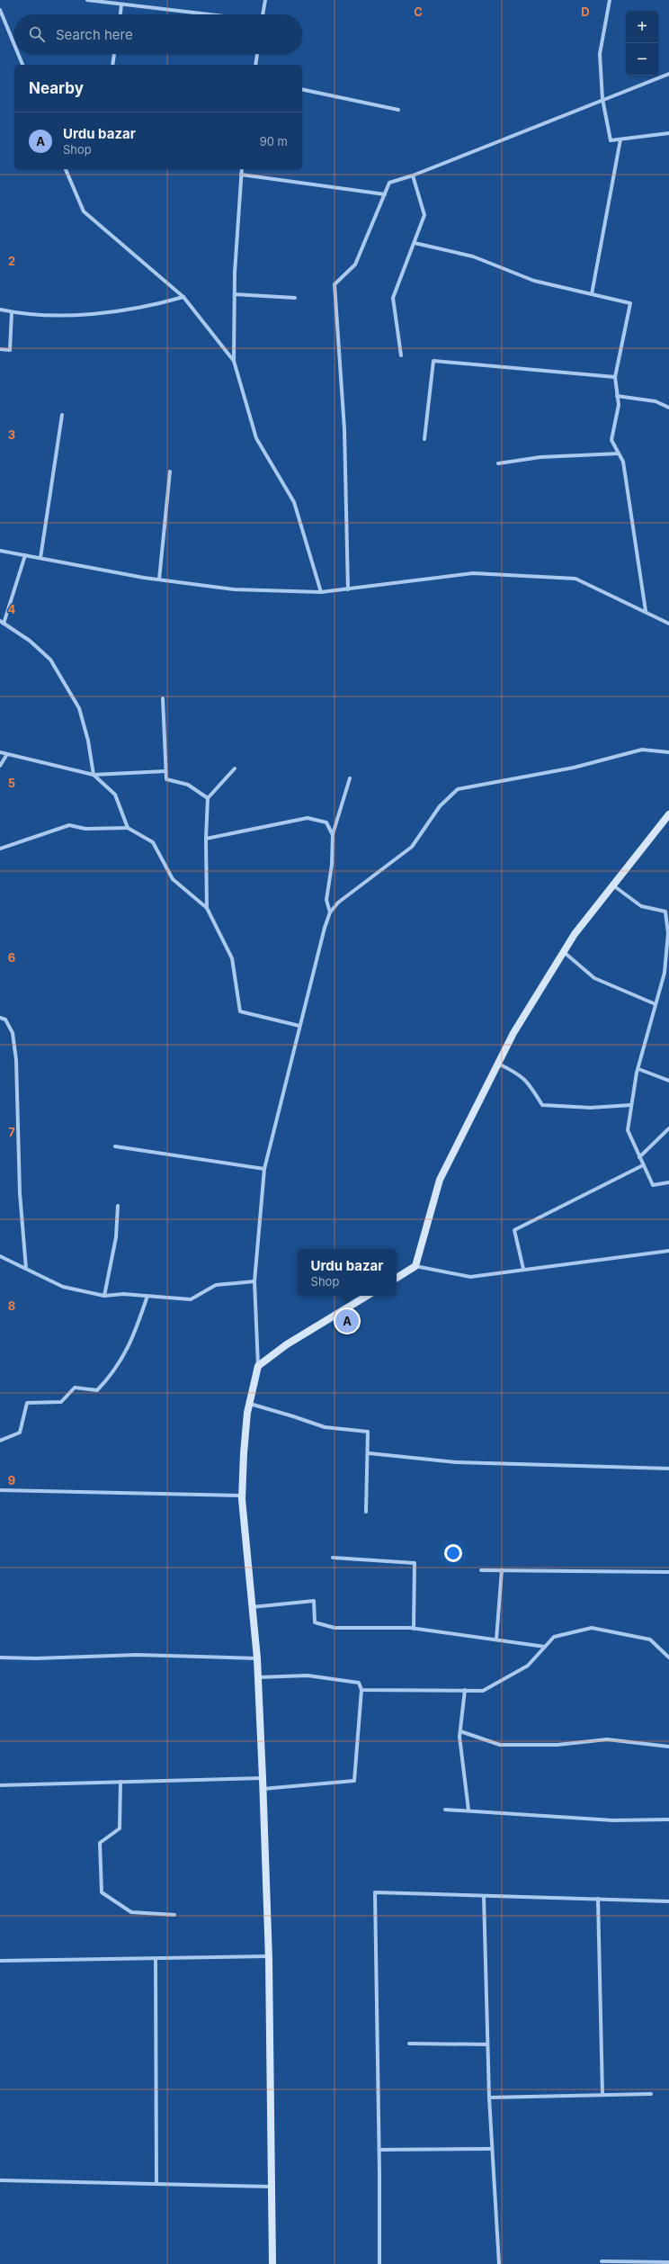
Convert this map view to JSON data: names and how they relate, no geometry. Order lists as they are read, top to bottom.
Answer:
{
  "page": {
    "map_buttons": ["+", "−"],
    "search": "Search here",
    "heading": "Nearby",
    "list": [
      {
        "mark": "A",
        "name": "Urdu bazar",
        "note": "Shop",
        "value": "90 m"
      }
    ],
    "popup": ["Urdu bazar", "Shop"],
    "pins": "A"
  },
  "grid": {
    "columns": ["C", "D"],
    "rows": [
      "2",
      "3",
      "4",
      "5",
      "6",
      "7",
      "8",
      "9"
    ]
  }
}
